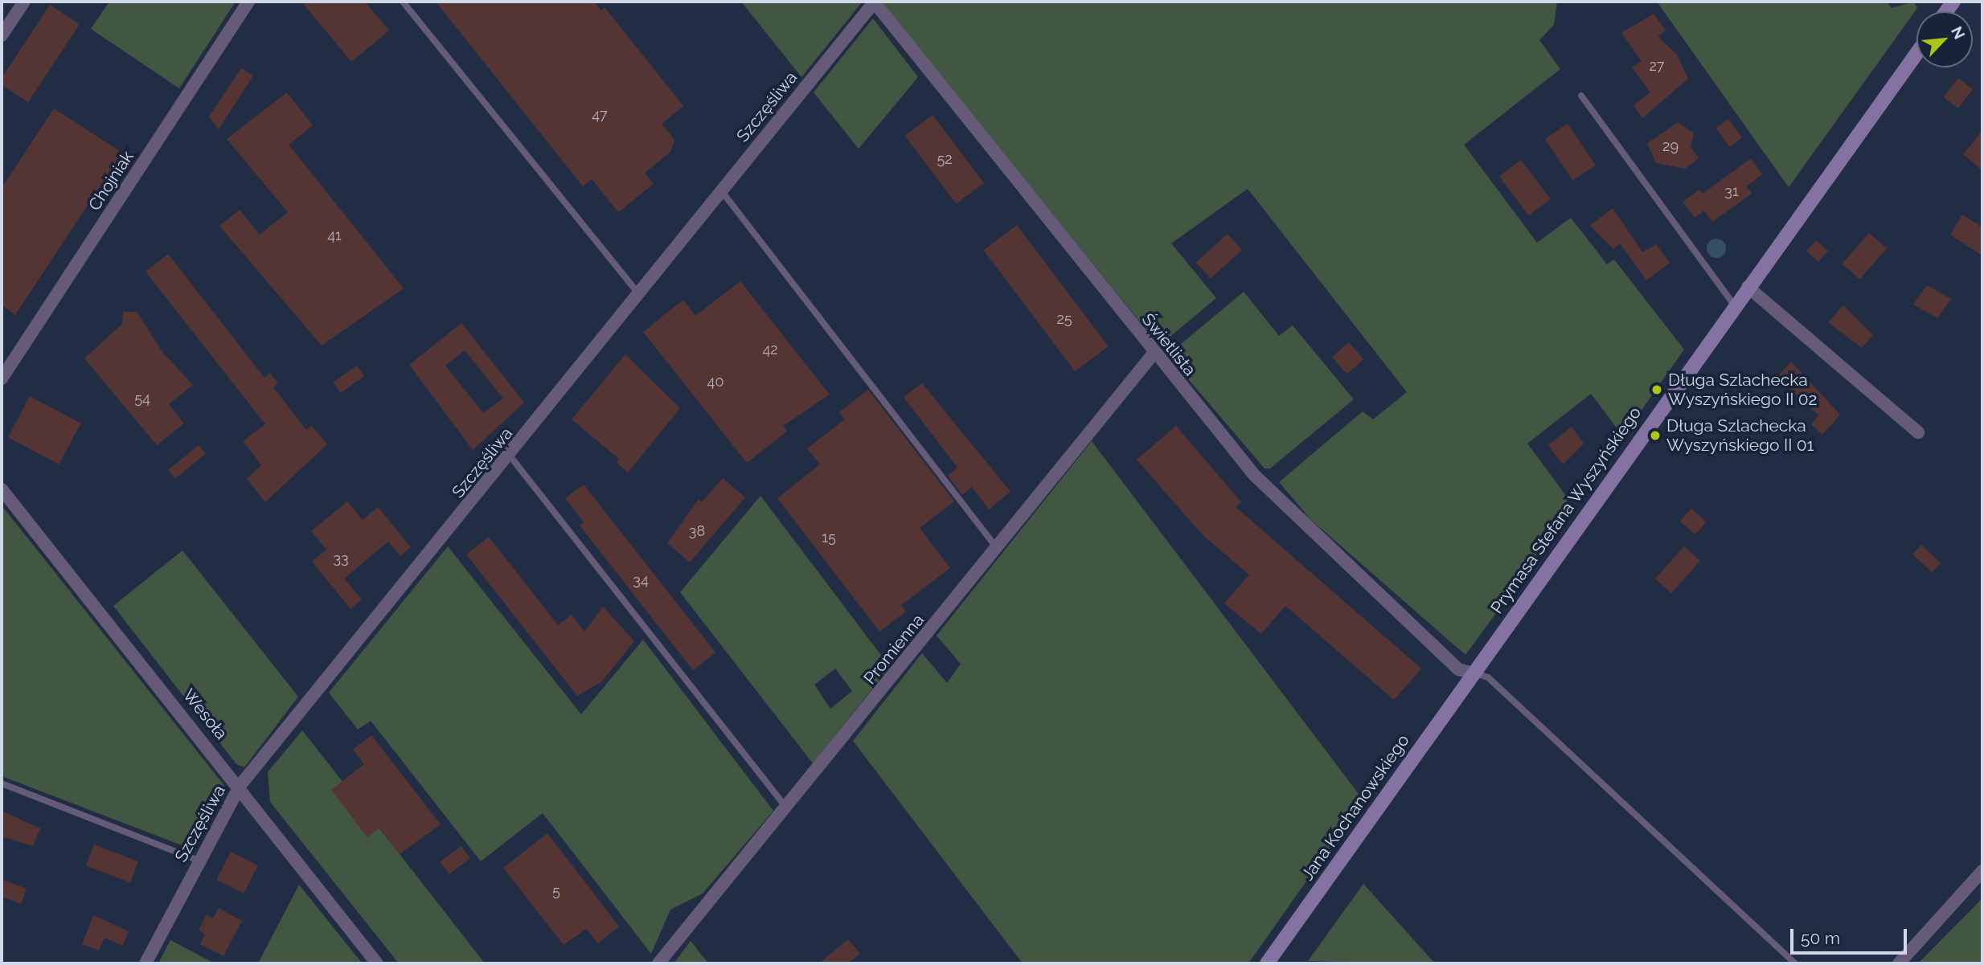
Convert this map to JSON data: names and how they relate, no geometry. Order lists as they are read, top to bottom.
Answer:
{
  "streets": {
    "street": [
      "Szczęśliwa",
      "Chojniak",
      "Świetlista",
      "Prymasa Stefana Wyszyńskiego",
      "Promienna",
      "Wesoła",
      "Jana Kochanowskiego"
    ]
  },
  "crossings": [
    ["Szczęśliwa", "Świetlista"],
    ["Szczęśliwa", "Wesoła"],
    ["Świetlista", "Prymasa Stefana Wyszyńskiego"],
    ["Świetlista", "Promienna"],
    ["Świetlista", "Jana Kochanowskiego"],
    ["Prymasa Stefana Wyszyńskiego", "Jana Kochanowskiego"]
  ],
  "places": ["Długa Szlachecka Wyszyńskiego II 02", "Długa Szlachecka Wyszyńskiego II 01"],
  "house_numbers": [
    "27",
    "47",
    "29",
    "52",
    "31",
    "41",
    "25",
    "42",
    "40",
    "54",
    "38",
    "15",
    "33",
    "34",
    "5"
  ],
  "scale_bar": "50 m",
  "north": "top right"
}
